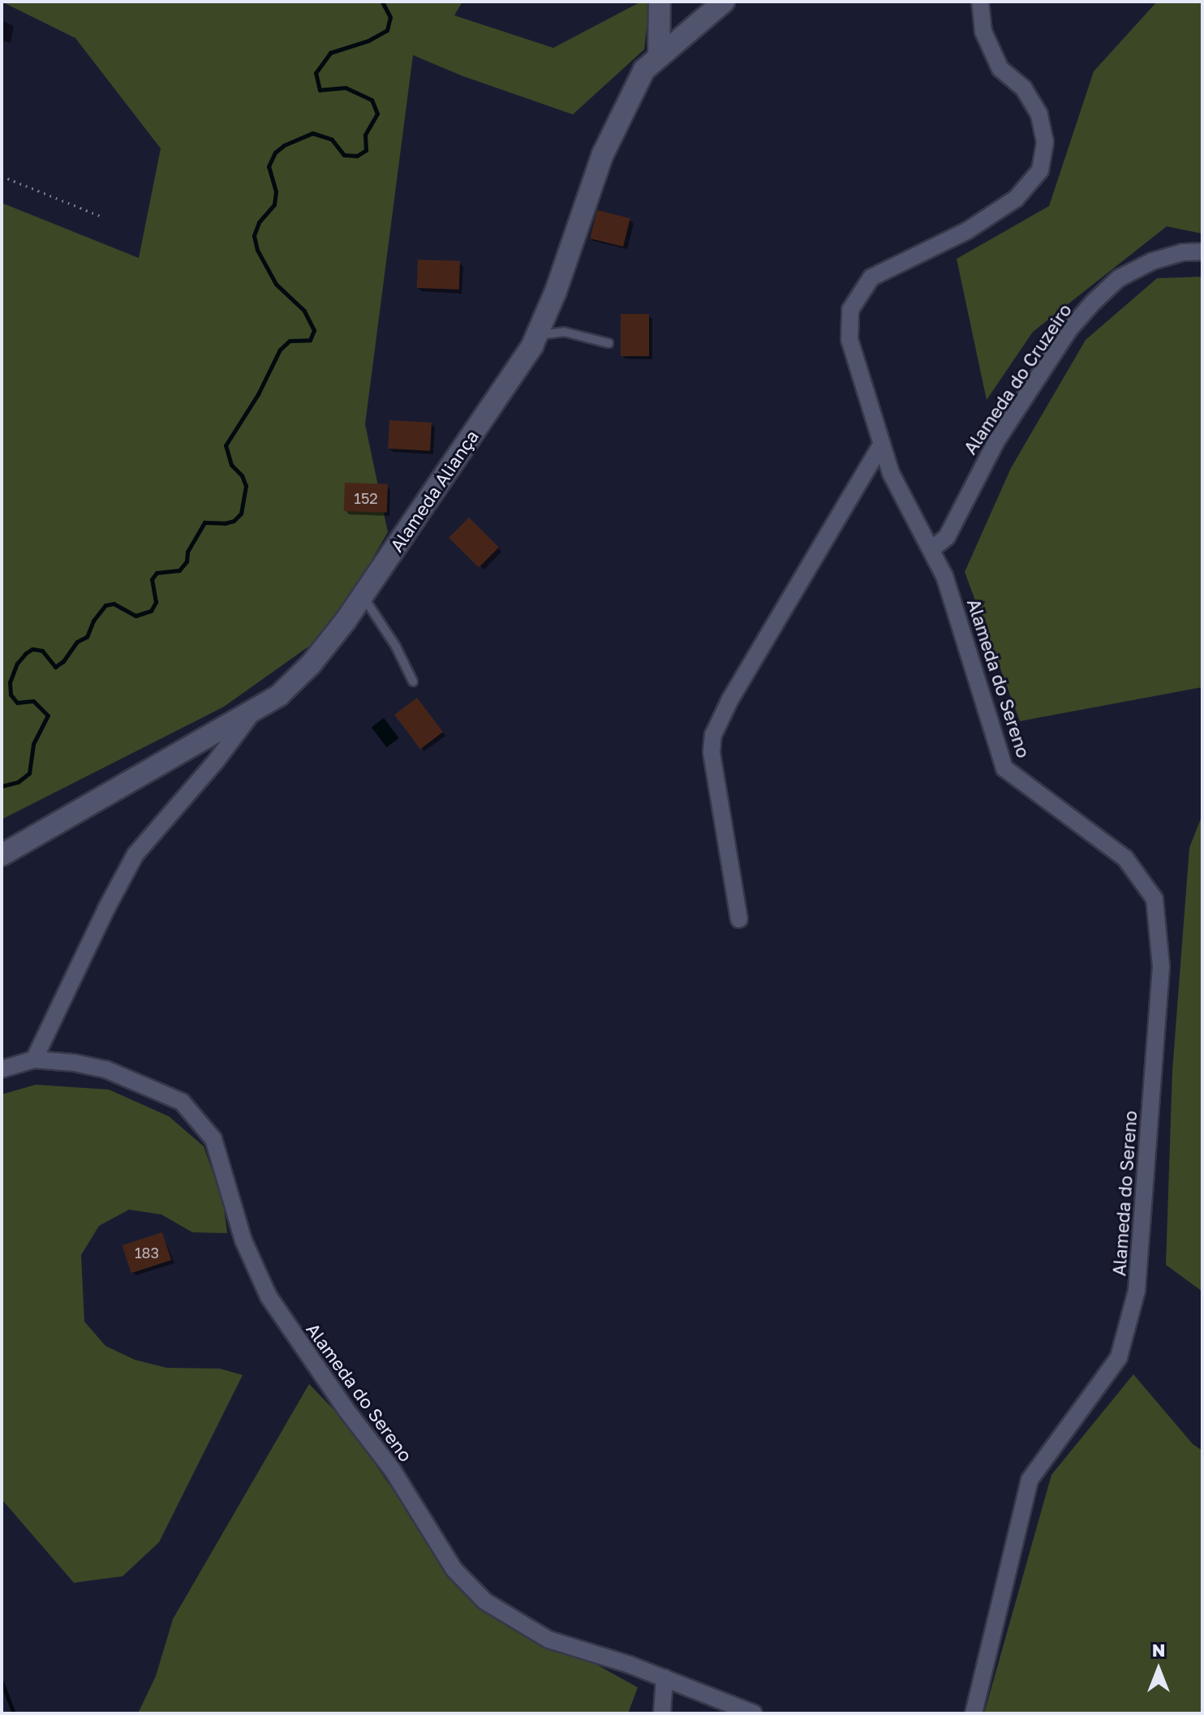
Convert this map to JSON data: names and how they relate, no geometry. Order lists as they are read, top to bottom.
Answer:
{
  "streets": {
    "street": ["Alameda do Cruzeiro", "Alameda Aliança", "Alameda do Sereno"]
  },
  "crossings": [
    ["Alameda do Cruzeiro", "Alameda do Sereno"]
  ],
  "house_numbers": ["152", "183"],
  "north": "top"
}
